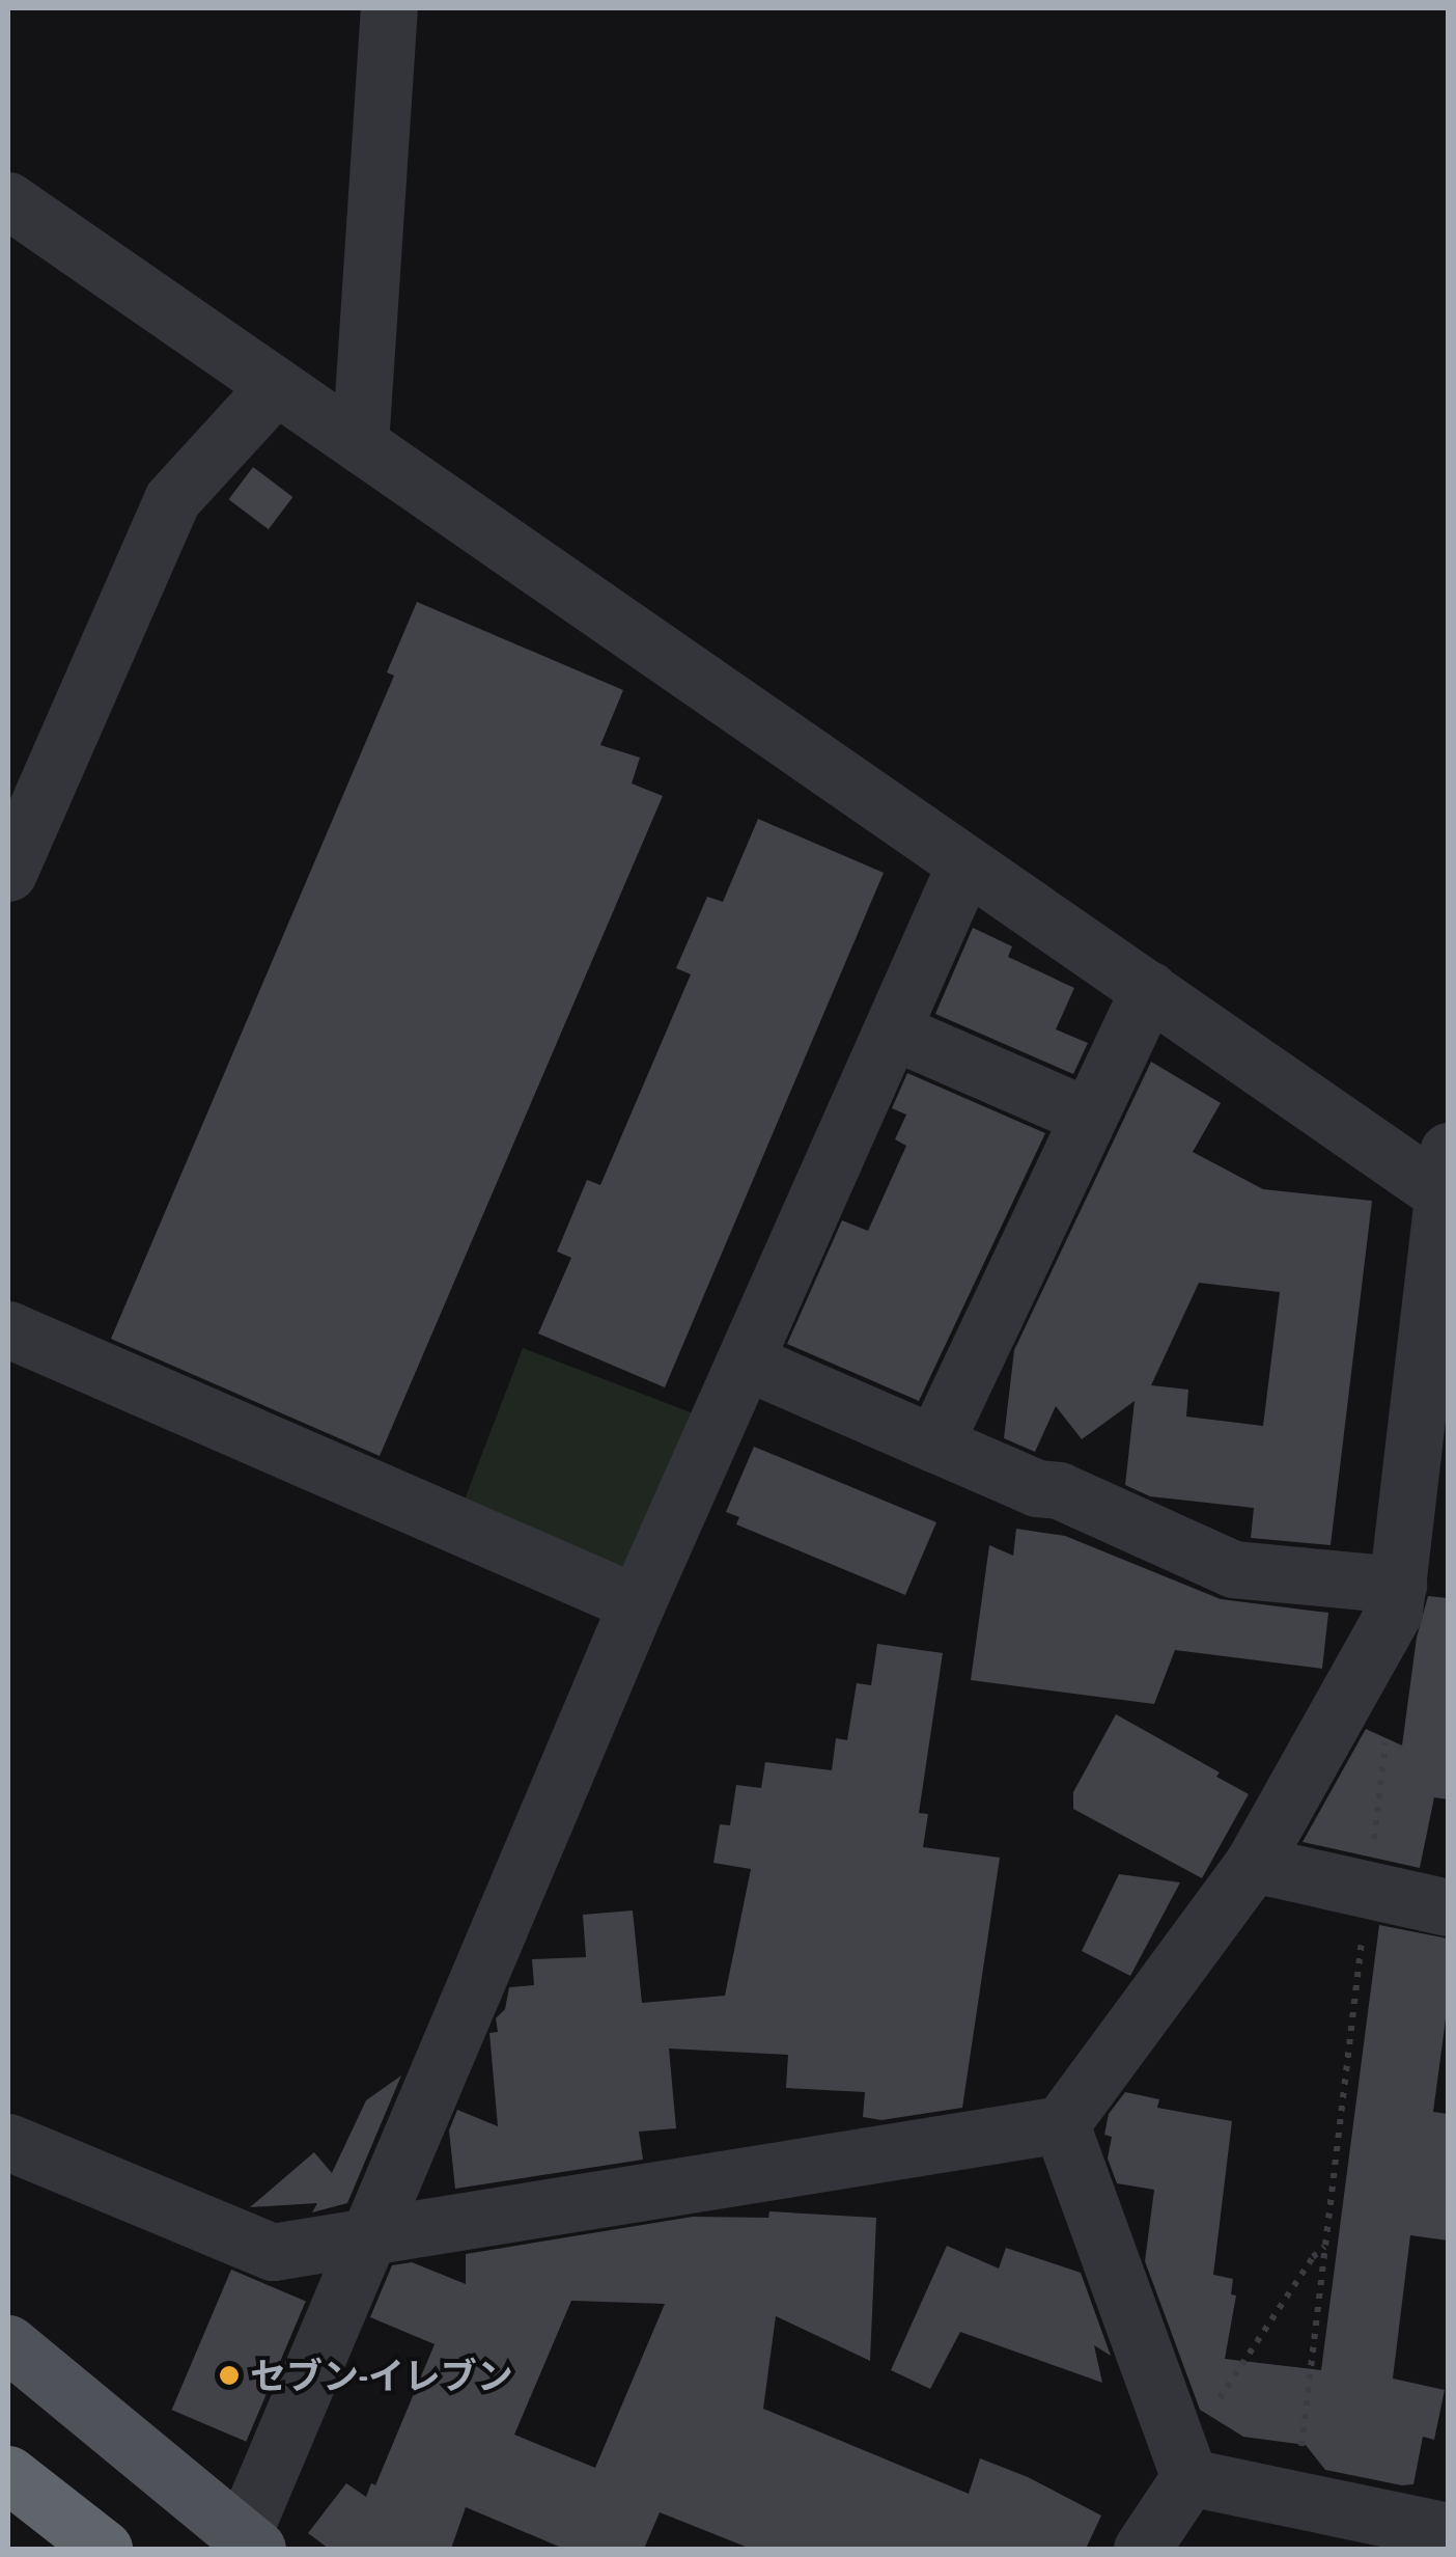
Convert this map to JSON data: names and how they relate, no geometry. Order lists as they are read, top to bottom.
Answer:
{
  "places": ["セブン-イレブン"]
}
